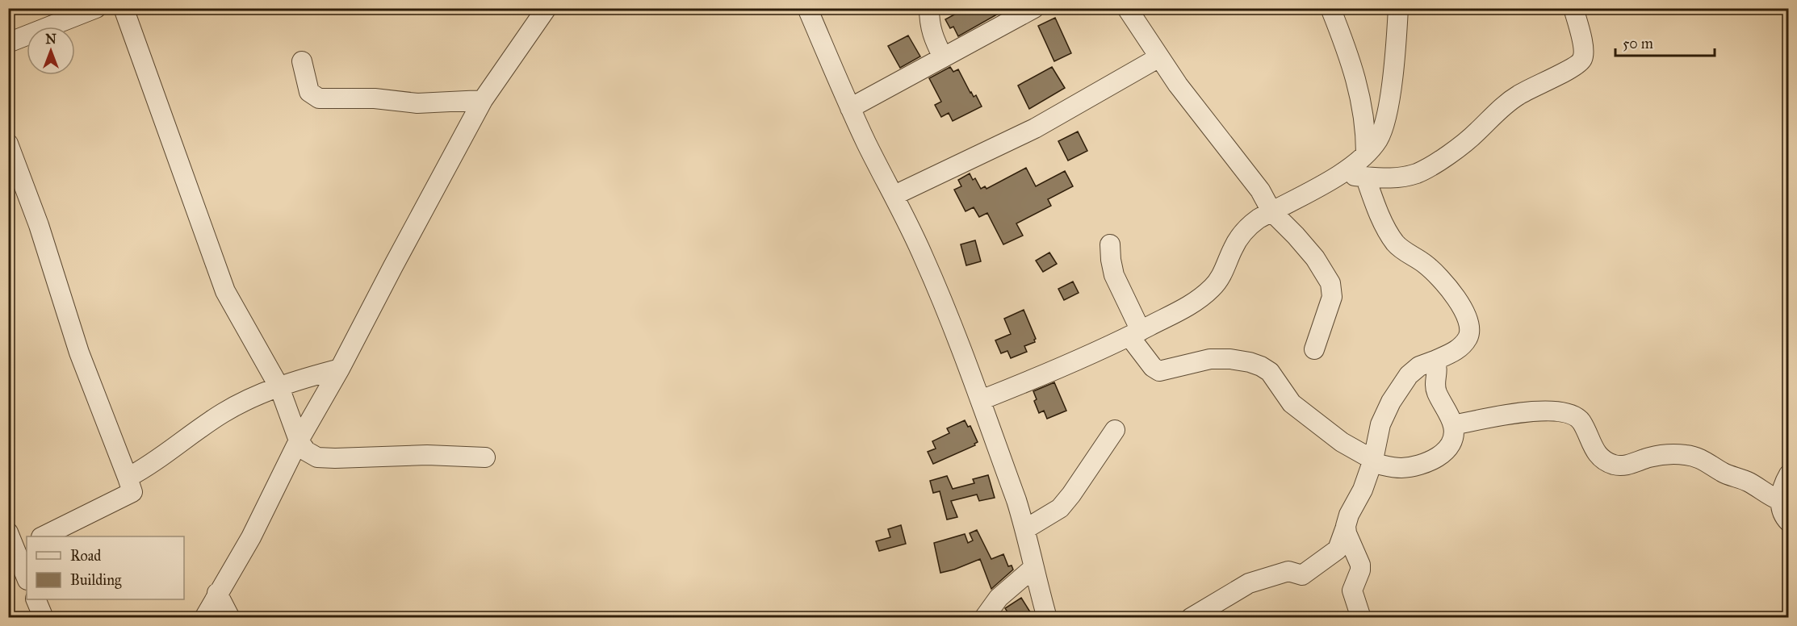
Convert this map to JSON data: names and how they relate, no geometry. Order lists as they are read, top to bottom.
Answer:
{
  "legend": ["Road", "Building"],
  "scale_bar": "50 m",
  "north": "top"
}
